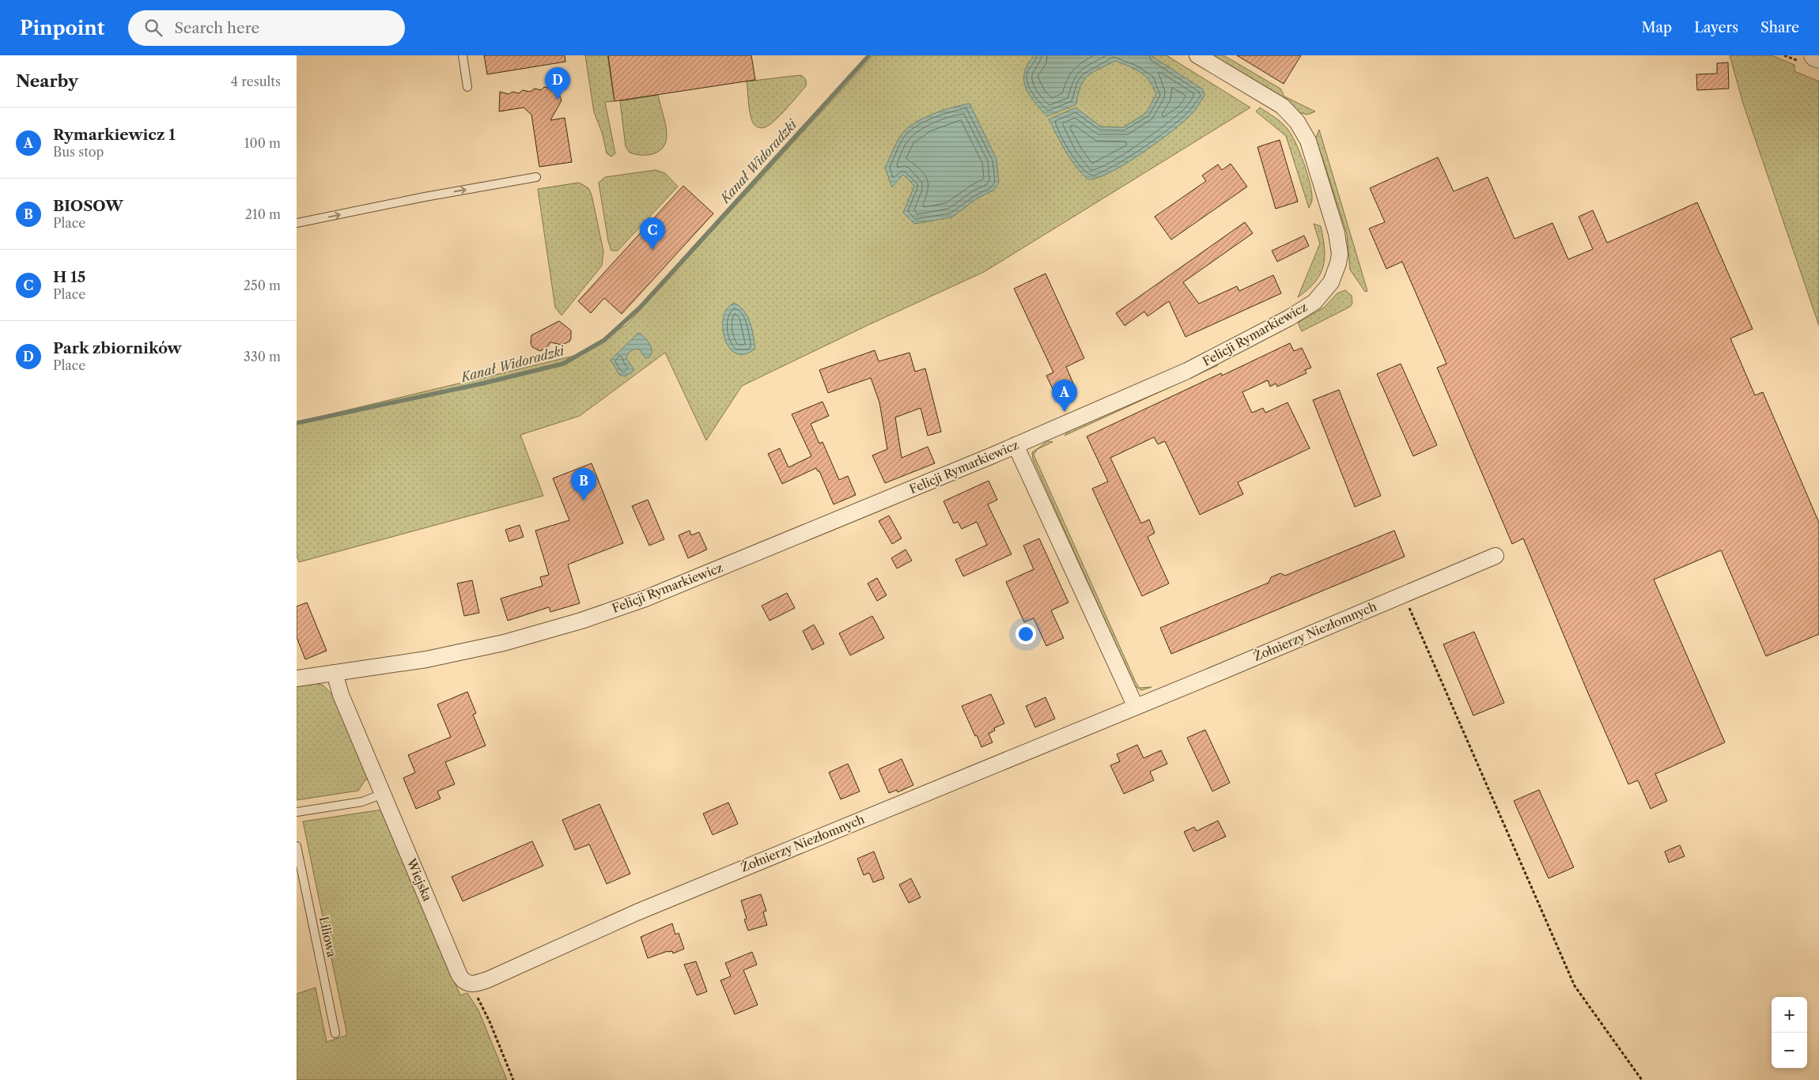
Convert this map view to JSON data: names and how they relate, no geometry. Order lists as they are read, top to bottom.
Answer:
{
  "streets": {
    "street": ["Felicji Rymarkiewicz", "Żołnierzy Niezłomnych", "Wiejska"],
    "lane": ["Liliowa"]
  },
  "crossings": [
    ["Felicji Rymarkiewicz", "Wiejska"],
    ["Żołnierzy Niezłomnych", "Wiejska"]
  ],
  "water": ["Kanał Widoradzki"],
  "page": {
    "header": "Pinpoint",
    "search": "Search here",
    "nav": ["Map", "Layers", "Share"],
    "heading": ["Nearby", "4 results"],
    "pins": [
      "D",
      "C",
      "A",
      "B"
    ],
    "list": [
      {
        "mark": "A",
        "name": "Rymarkiewicz 1",
        "note": "Bus stop",
        "value": "100 m"
      },
      {
        "mark": "B",
        "name": "BIOSOW",
        "note": "Place",
        "value": "210 m"
      },
      {
        "mark": "C",
        "name": "H 15",
        "note": "Place",
        "value": "250 m"
      },
      {
        "mark": "D",
        "name": "Park zbiorników",
        "note": "Place",
        "value": "330 m"
      }
    ],
    "map_buttons": ["+", "−"]
  }
}
